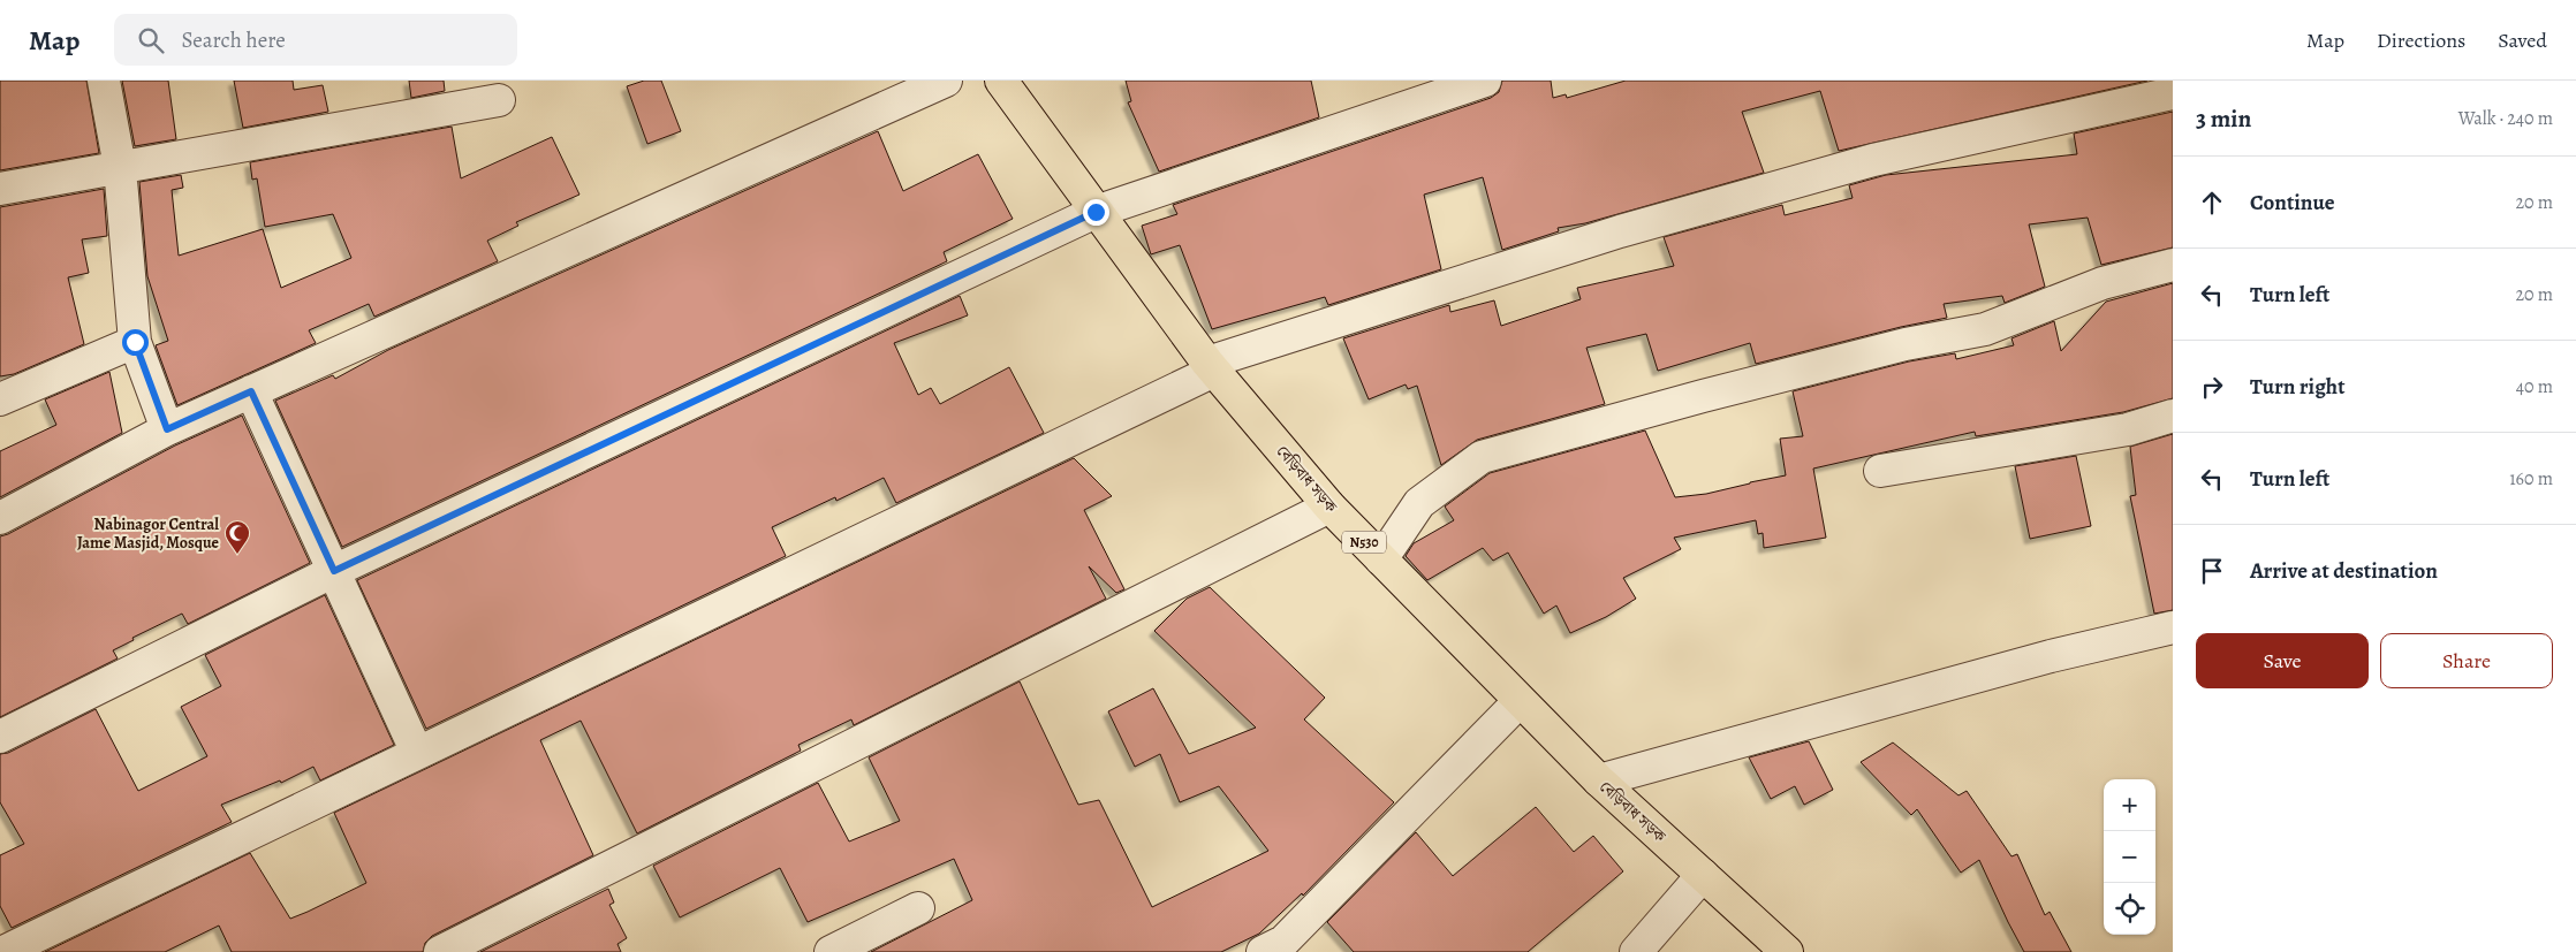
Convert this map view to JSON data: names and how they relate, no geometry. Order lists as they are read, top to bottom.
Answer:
{
  "streets": {
    "highway": ["বেড়িবাধ সড়ক", "N530"]
  },
  "places": {
    "mosque": ["Nabinagor Central Jame Masjid, Mosque"]
  },
  "page": {
    "header": "Map",
    "search": "Search here",
    "nav": ["Map", "Directions", "Saved"],
    "heading": ["3 min", "Walk · 240 m"],
    "list": [
      ["Continue", "20 m"],
      ["Turn left", "20 m"],
      ["Turn right", "40 m"],
      ["Turn left", "160 m"],
      "Arrive at destination"
    ],
    "buttons": ["Save", "Share"],
    "map_buttons": ["+", "−"]
  }
}
